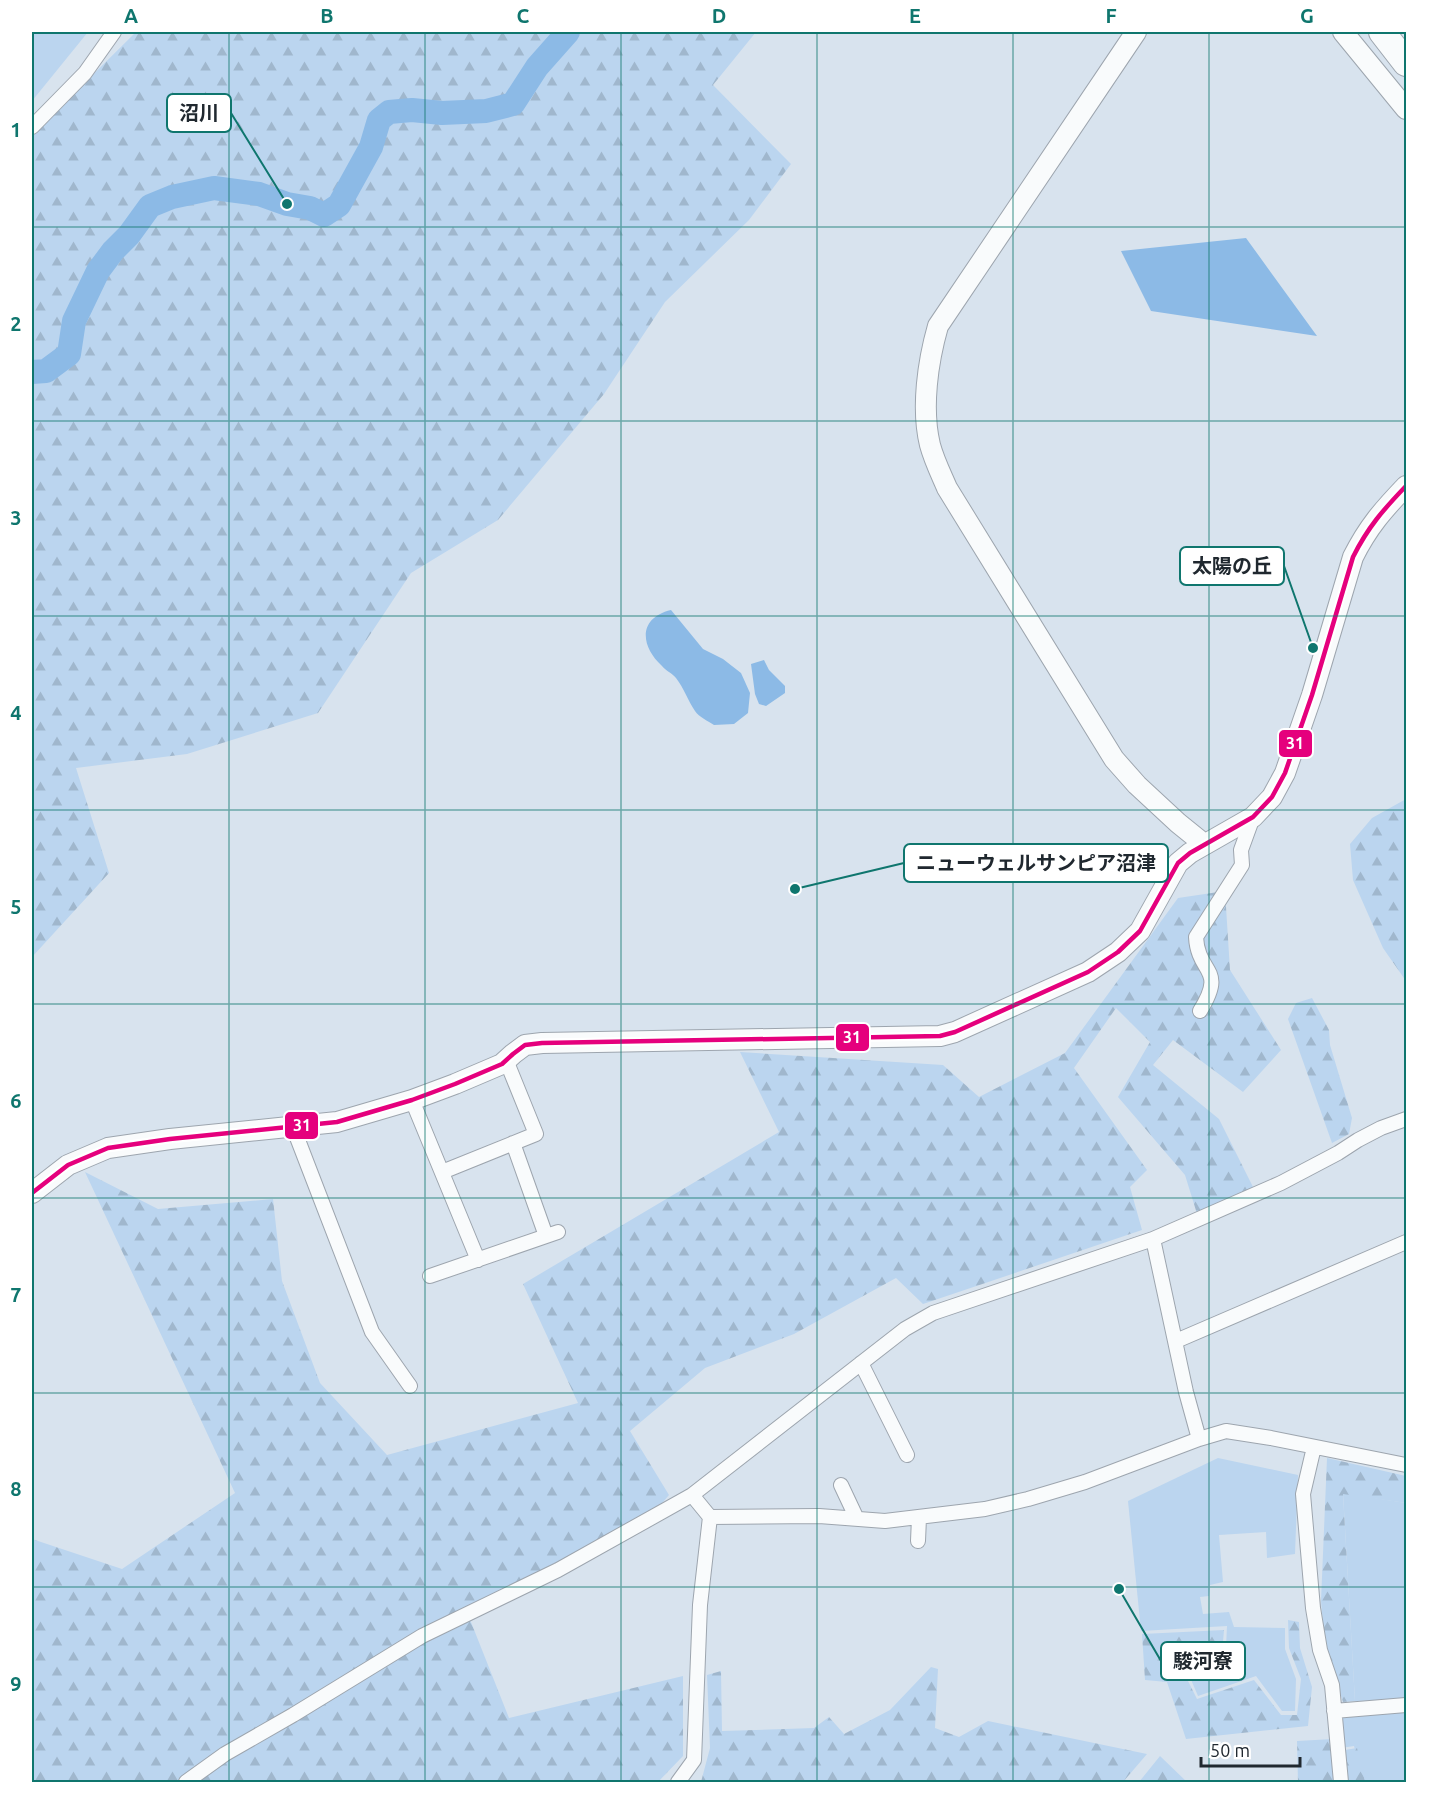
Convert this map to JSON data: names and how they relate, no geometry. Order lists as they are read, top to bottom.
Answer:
{
  "places": [
    "沼川",
    "太陽の丘",
    "ニューウェルサンピア沼津",
    "駿河寮"
  ],
  "lines": ["transit line 31"],
  "scale_bar": "50 m",
  "grid": {
    "columns": [
      "A",
      "B",
      "C",
      "D",
      "E",
      "F",
      "G"
    ],
    "rows": [
      "1",
      "2",
      "3",
      "4",
      "5",
      "6",
      "7",
      "8",
      "9"
    ]
  }
}
